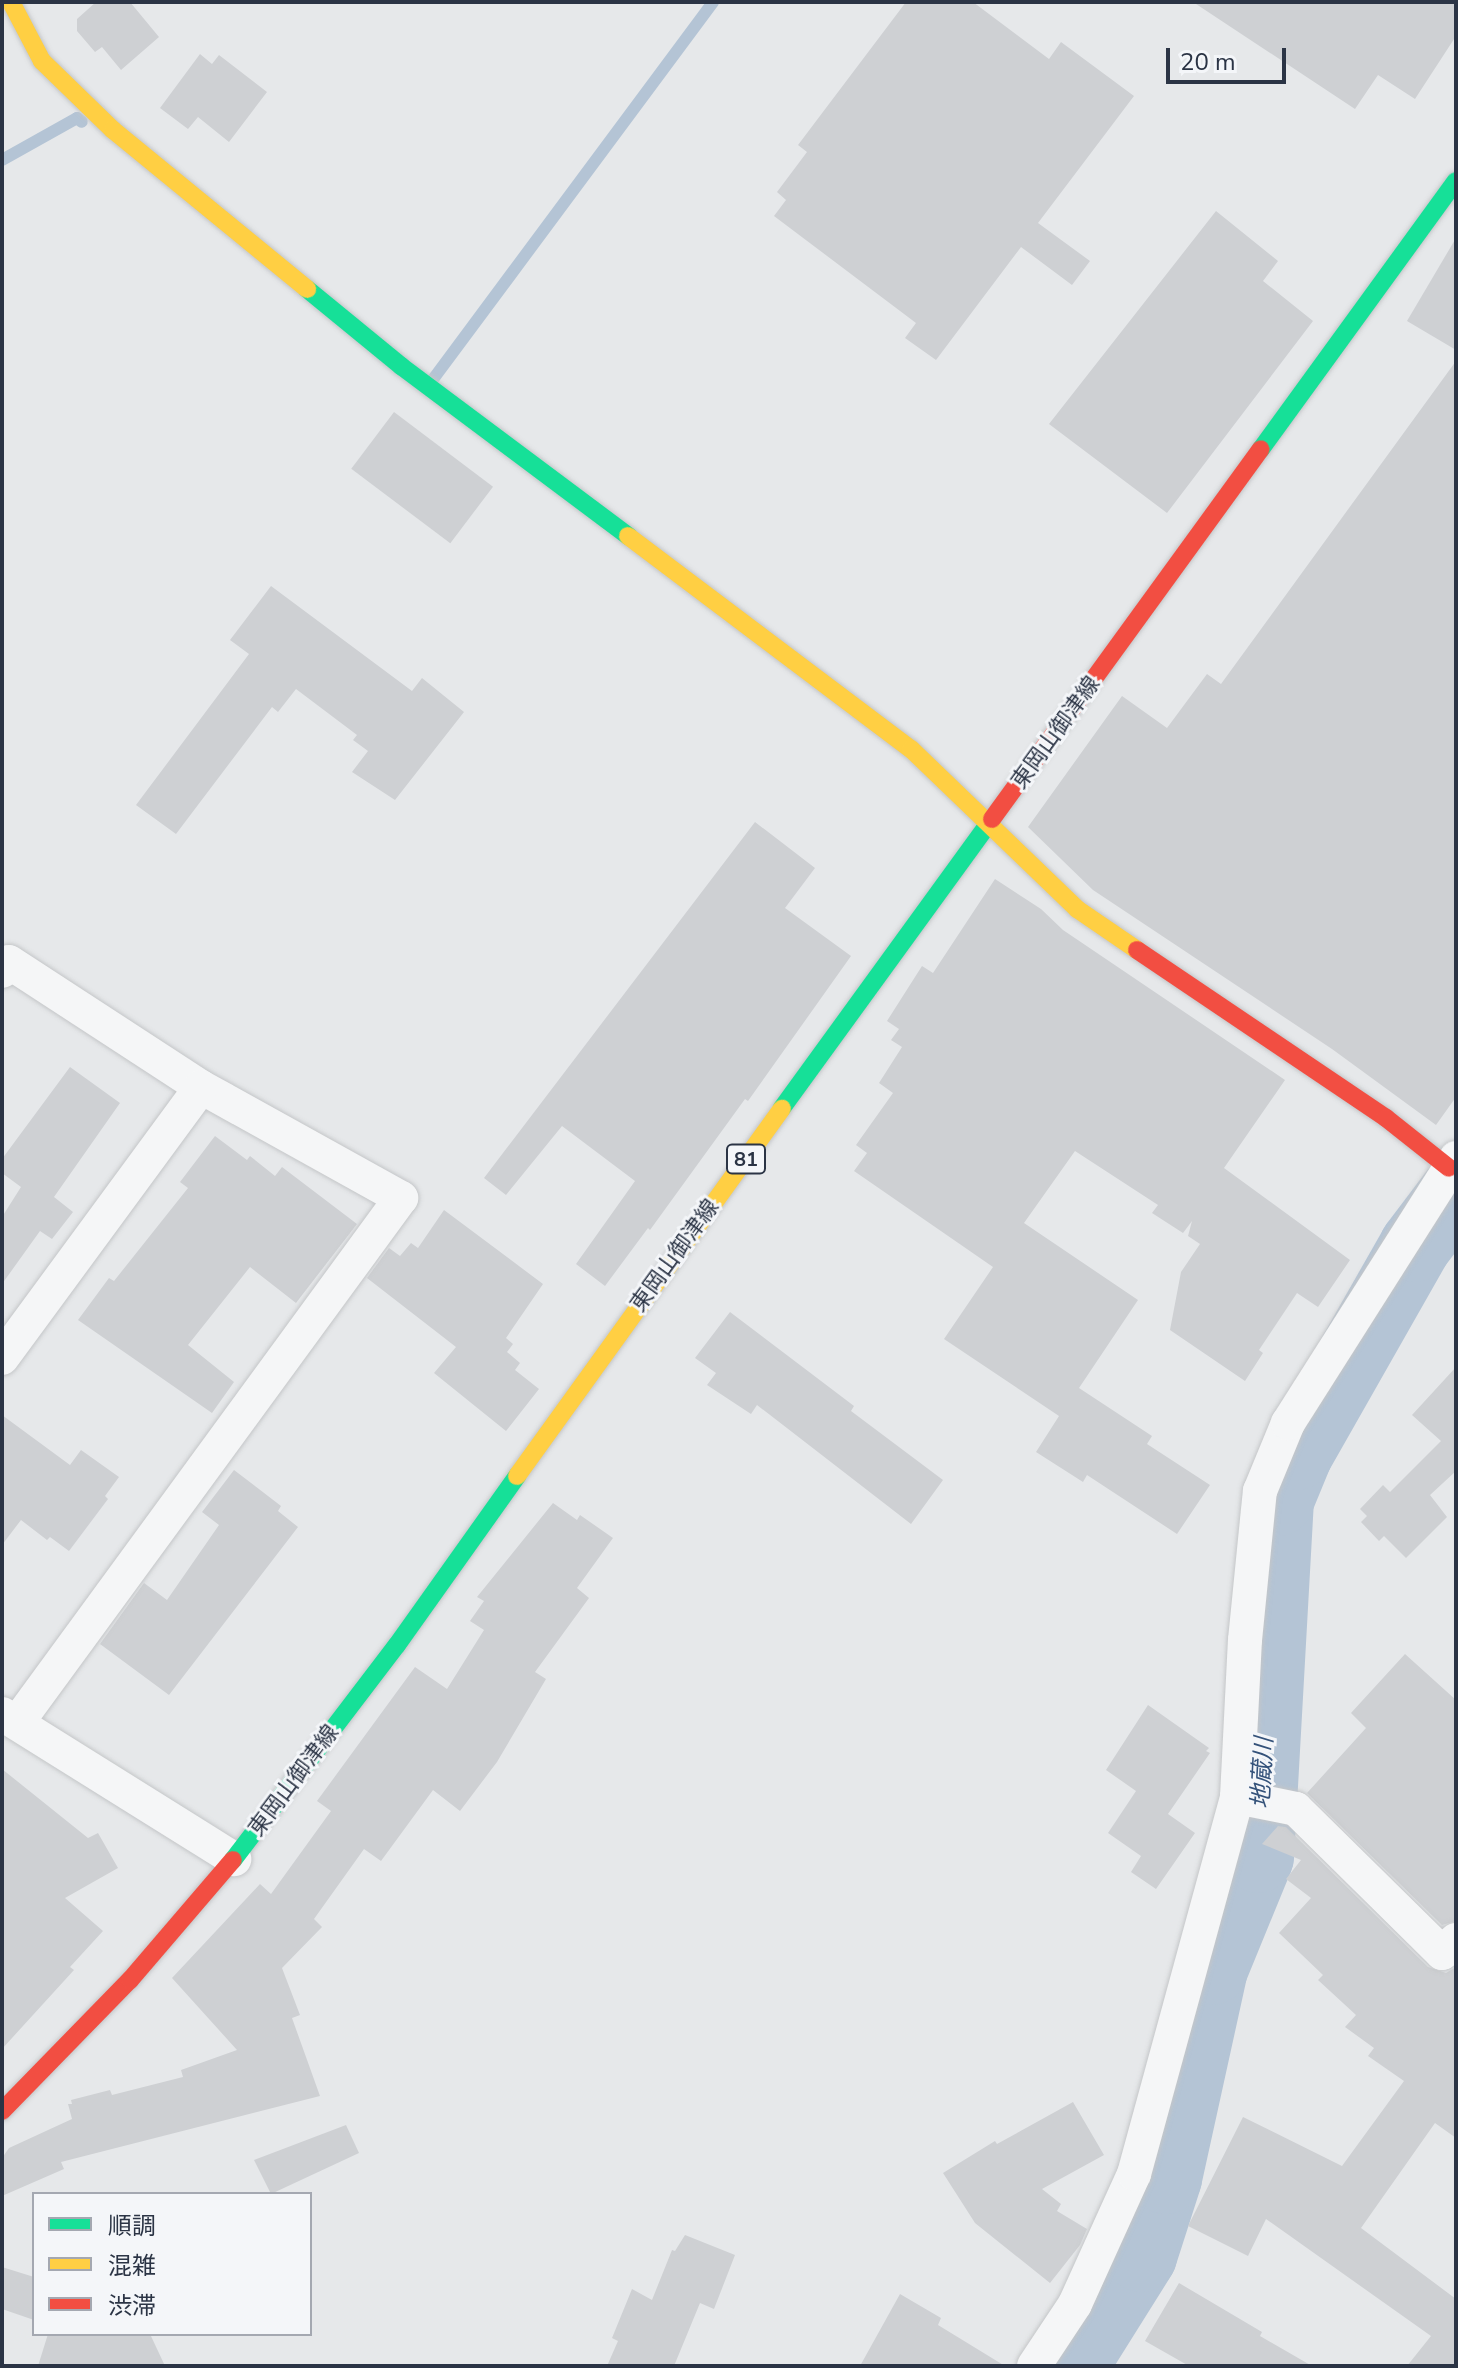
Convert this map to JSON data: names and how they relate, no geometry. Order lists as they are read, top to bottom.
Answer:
{
  "streets": {
    "main road": ["東岡山御津線", "81"]
  },
  "water": ["地蔵川"],
  "legend": ["順調", "混雑", "渋滞"],
  "scale_bar": "20 m"
}
